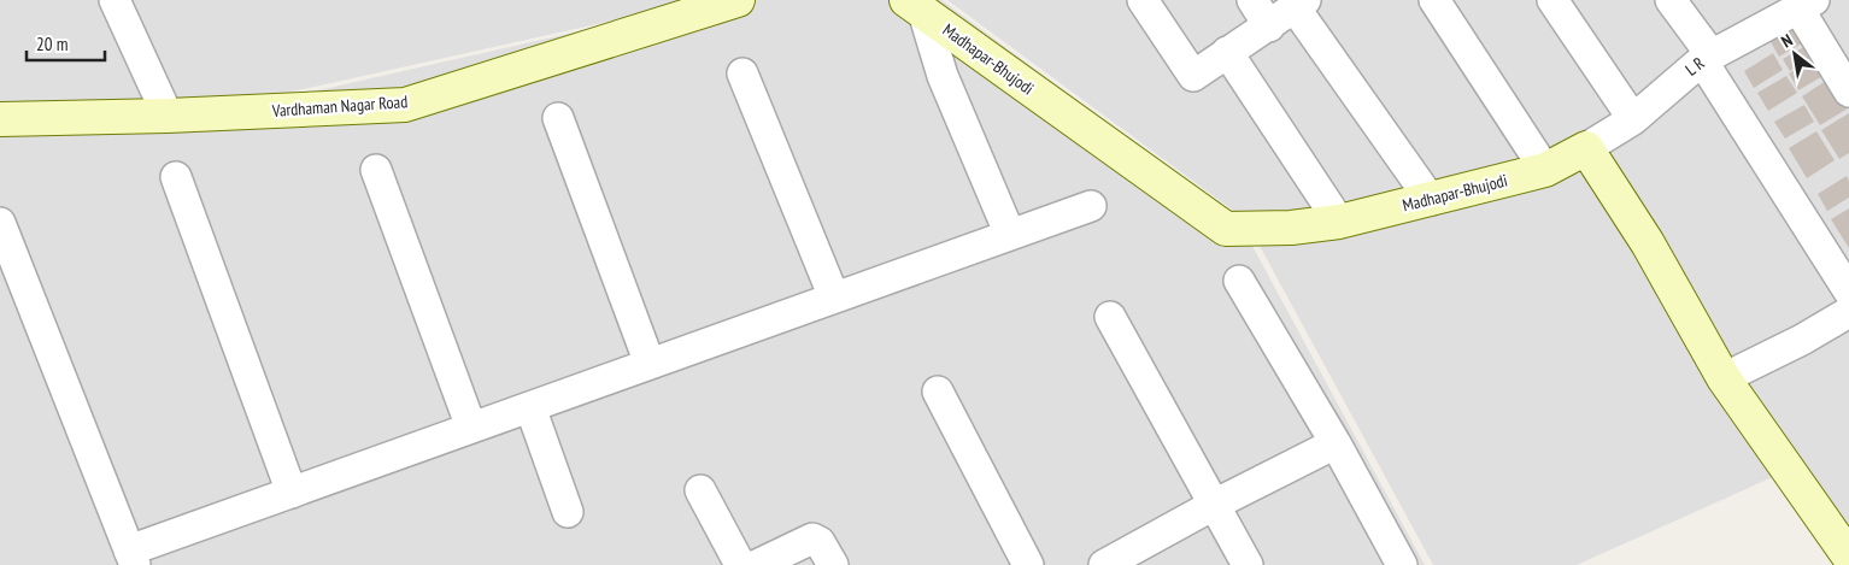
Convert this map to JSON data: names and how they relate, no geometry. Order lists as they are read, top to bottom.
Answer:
{
  "streets": {
    "street": ["Madhapar-Bhujodi", "L R", "Vardhaman Nagar Road"]
  },
  "crossings": [
    ["Madhapar-Bhujodi", "L R"]
  ],
  "scale_bar": "20 m",
  "north": "top left"
}
